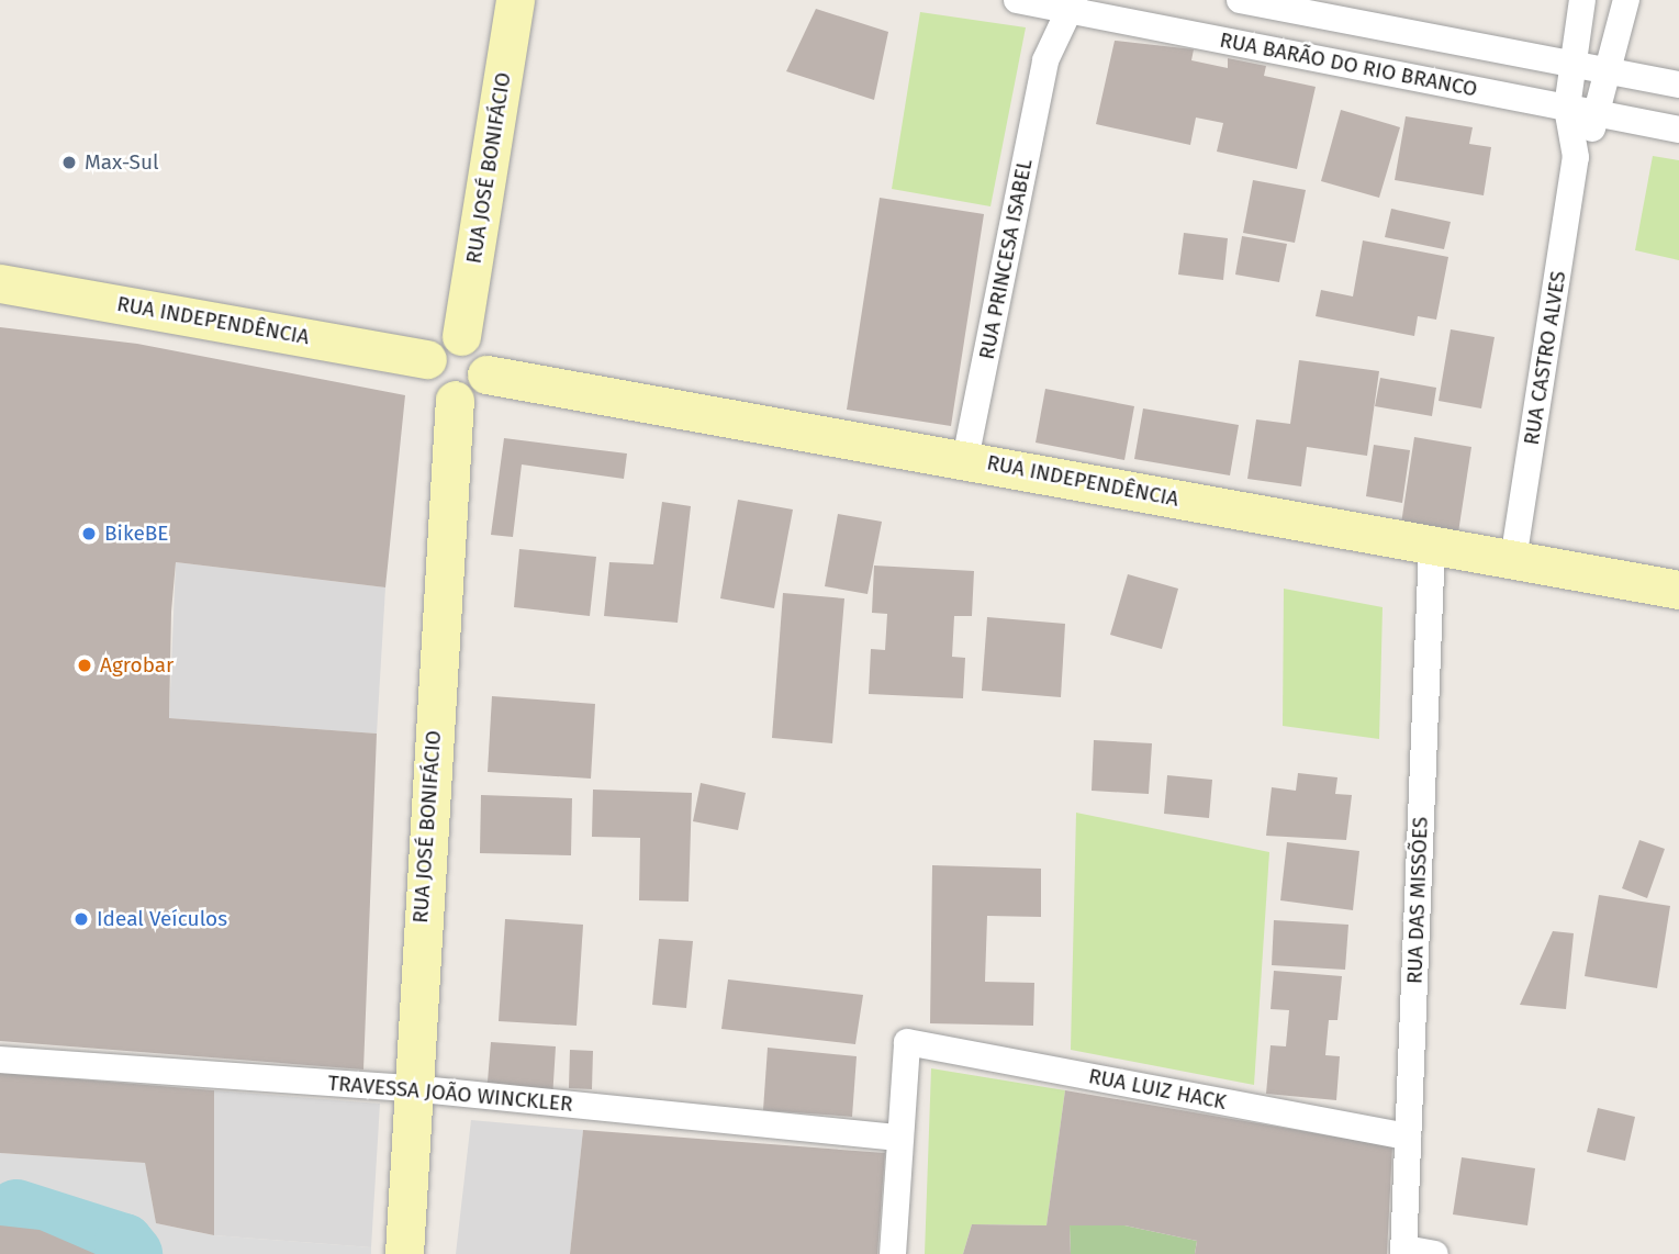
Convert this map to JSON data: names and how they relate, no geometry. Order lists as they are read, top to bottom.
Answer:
{
  "streets": {
    "street": [
      "RUA BARÃO DO RIO BRANCO",
      "RUA JOSÉ BONIFÁCIO",
      "RUA PRINCESA ISABEL",
      "RUA INDEPENDÊNCIA",
      "RUA CASTRO ALVES",
      "RUA DAS MISSÕES",
      "RUA LUIZ HACK",
      "TRAVESSA JOÃO WINCKLER"
    ]
  },
  "crossings": [
    ["RUA BARÃO DO RIO BRANCO", "RUA PRINCESA ISABEL"],
    ["RUA BARÃO DO RIO BRANCO", "RUA CASTRO ALVES"],
    ["RUA JOSÉ BONIFÁCIO", "RUA INDEPENDÊNCIA"],
    ["RUA JOSÉ BONIFÁCIO", "TRAVESSA JOÃO WINCKLER"],
    ["RUA PRINCESA ISABEL", "RUA INDEPENDÊNCIA"],
    ["RUA INDEPENDÊNCIA", "RUA CASTRO ALVES"],
    ["RUA INDEPENDÊNCIA", "RUA DAS MISSÕES"],
    ["RUA DAS MISSÕES", "RUA LUIZ HACK"],
    ["RUA LUIZ HACK", "TRAVESSA JOÃO WINCKLER"]
  ],
  "places": [
    "Max-Sul",
    "BikeBE",
    "Agrobar",
    "Ideal Veículos"
  ]
}
